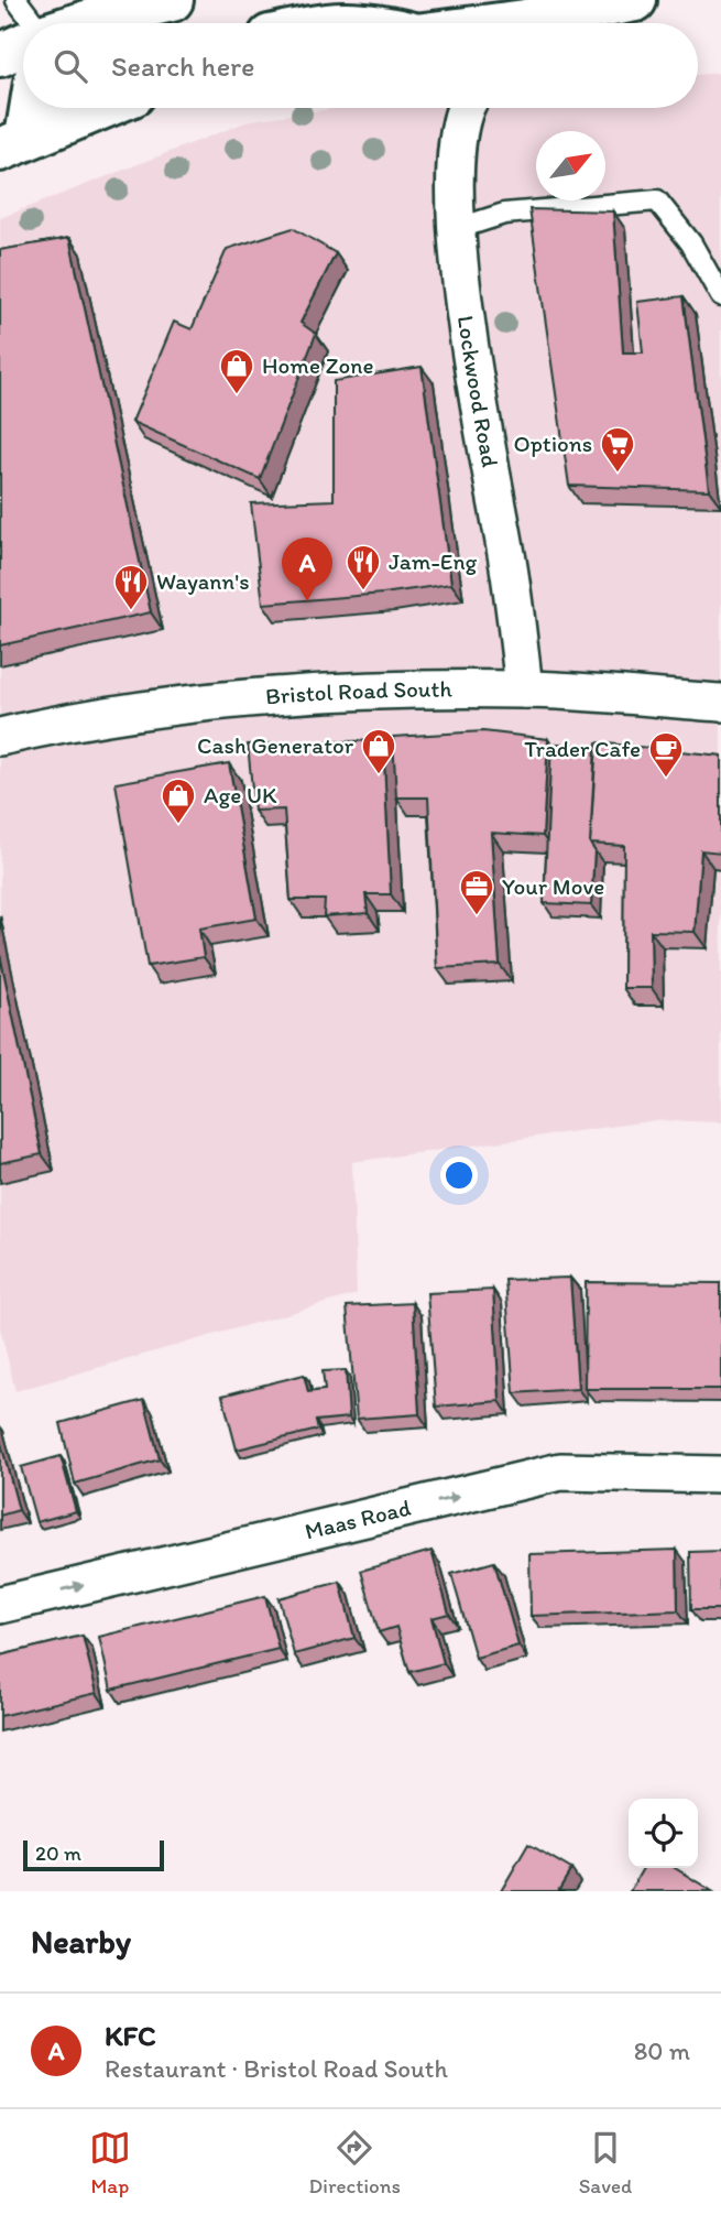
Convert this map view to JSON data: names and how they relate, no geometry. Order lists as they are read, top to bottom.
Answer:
{
  "streets": {
    "street": ["Lockwood Road", "Bristol Road South", "Maas Road"]
  },
  "crossings": [
    ["Lockwood Road", "Bristol Road South"]
  ],
  "one_way": ["Maas Road"],
  "places": {
    "shop": ["Home Zone", "Cash Generator", "Age UK"],
    "supermarket": ["Options"],
    "restaurant": ["Jam-Eng", "Wayann's"],
    "cafe": ["Trader Cafe"],
    "office": ["Your Move"]
  },
  "scale_bar": "20 m",
  "north": "top right",
  "page": {
    "search": "Search here",
    "pins": "A",
    "scale": "20 m",
    "heading": "Nearby",
    "list": [
      {
        "mark": "A",
        "name": "KFC",
        "note": "Restaurant · Bristol Road South",
        "value": "80 m"
      }
    ],
    "nav": ["Map", "Directions", "Saved"]
  }
}
